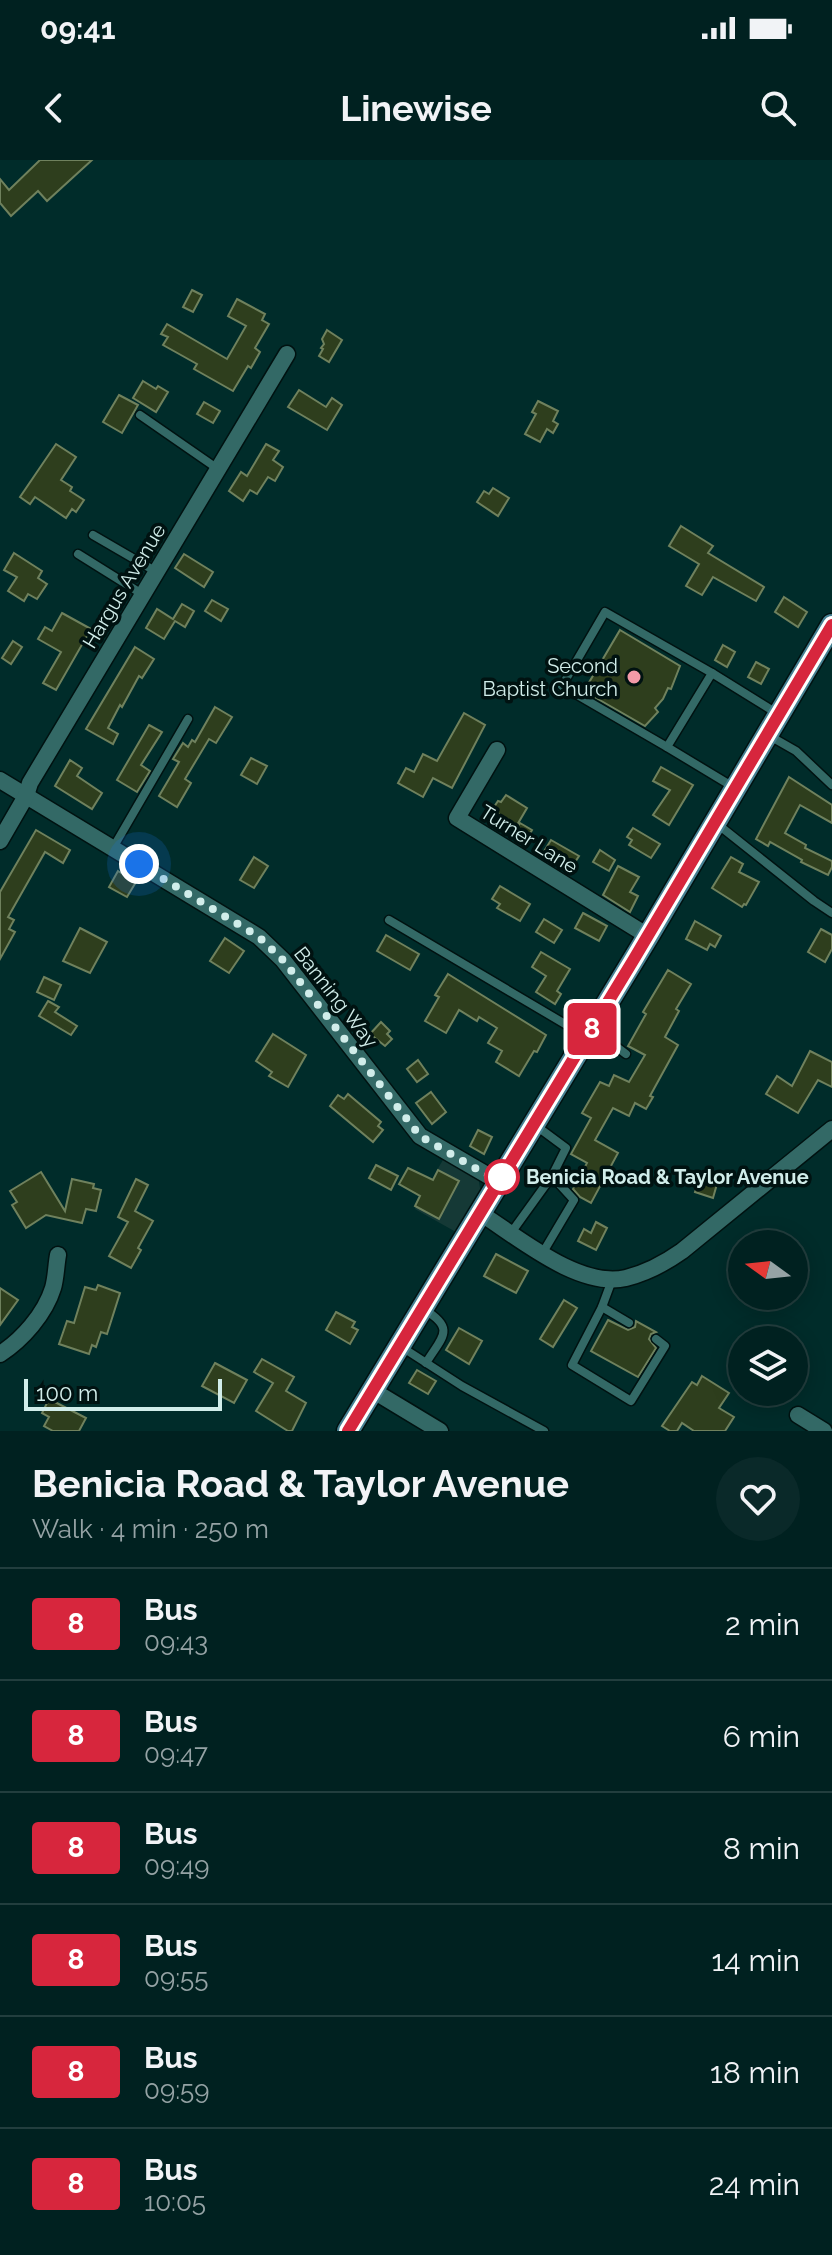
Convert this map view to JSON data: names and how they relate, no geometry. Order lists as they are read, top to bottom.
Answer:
{
  "streets": {
    "street": ["Hargus Avenue", "Turner Lane", "Banning Way"]
  },
  "crossings": [
    ["Hargus Avenue", "Banning Way"]
  ],
  "places": ["Second Baptist Church", "Benicia Road & Taylor Avenue"],
  "lines": ["bus line 8"],
  "scale_bar": "100 m",
  "north": "left",
  "page": {
    "status": "09:41",
    "header": "Linewise",
    "on_map": "8",
    "scale": "100 m",
    "heading": ["Benicia Road & Taylor Avenue", "Walk · 4 min · 250 m"],
    "list": [
      {
        "mark": "8",
        "name": "Bus",
        "note": "09:43",
        "value": "2 min"
      },
      {
        "mark": "8",
        "name": "Bus",
        "note": "09:47",
        "value": "6 min"
      },
      {
        "mark": "8",
        "name": "Bus",
        "note": "09:49",
        "value": "8 min"
      },
      {
        "mark": "8",
        "name": "Bus",
        "note": "09:55",
        "value": "14 min"
      },
      {
        "mark": "8",
        "name": "Bus",
        "note": "09:59",
        "value": "18 min"
      },
      {
        "mark": "8",
        "name": "Bus",
        "note": "10:05",
        "value": "24 min"
      }
    ]
  }
}
